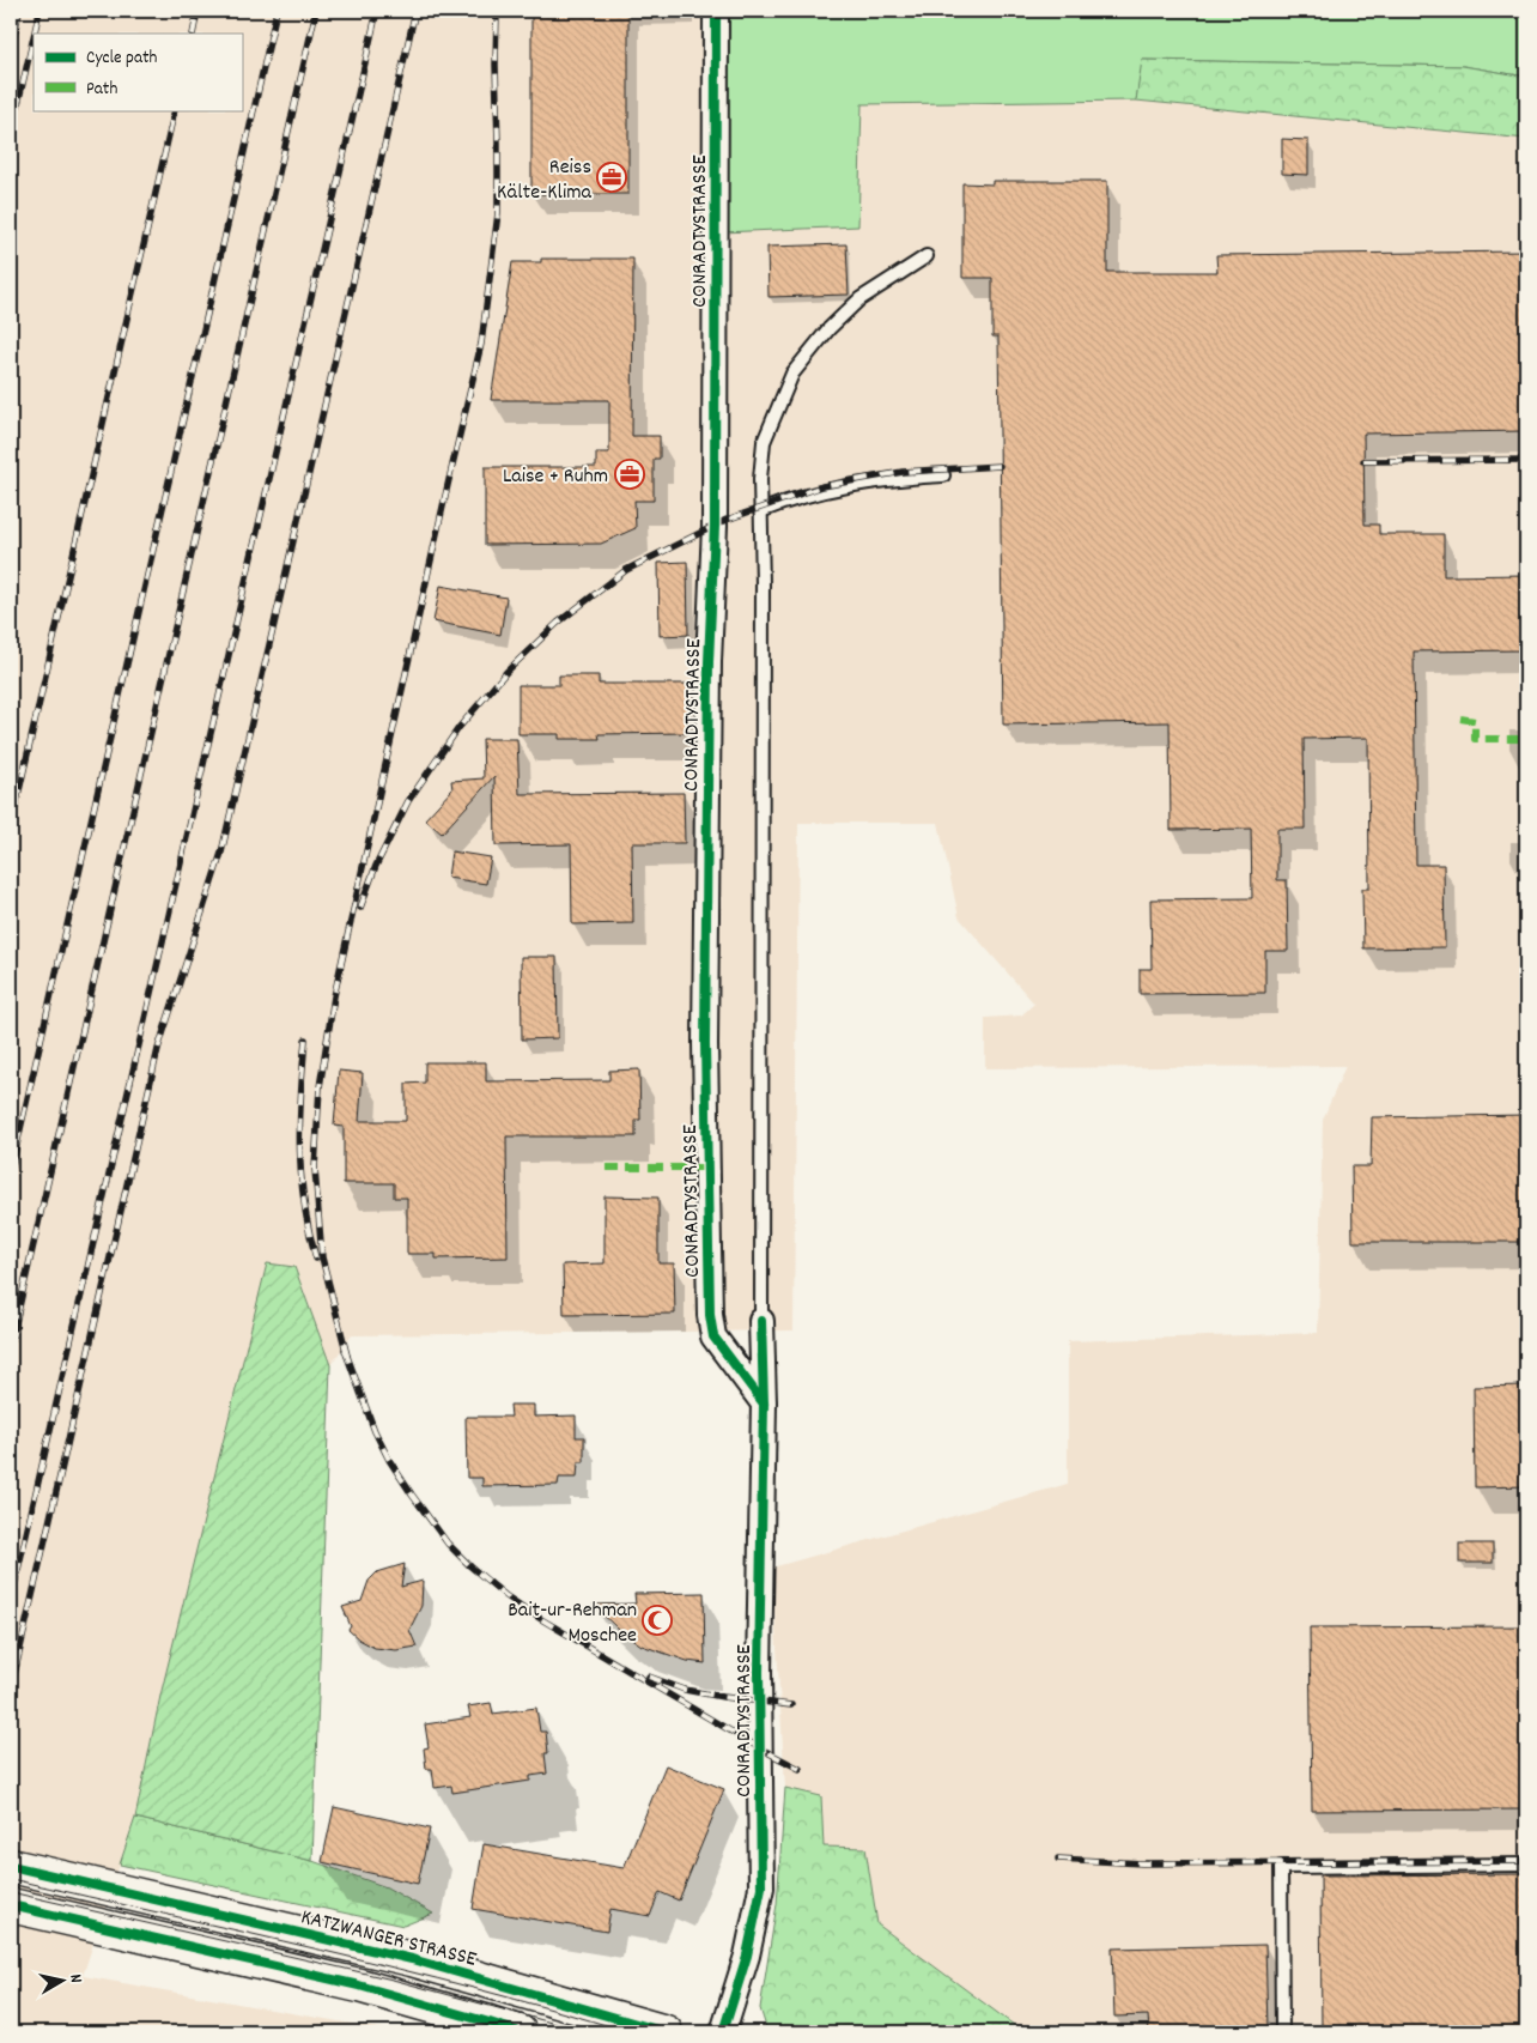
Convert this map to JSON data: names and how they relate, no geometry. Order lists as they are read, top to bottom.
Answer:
{
  "streets": {
    "main road": ["KATZWANGER STRASSE"],
    "street": ["CONRADTYSTRASSE"]
  },
  "places": {
    "office": ["Reiss Kälte-Klima", "Laise + Ruhm"],
    "mosque": ["Bait-ur-Rehman Moschee"]
  },
  "legend": ["Cycle path", "Path"],
  "north": "right"
}
